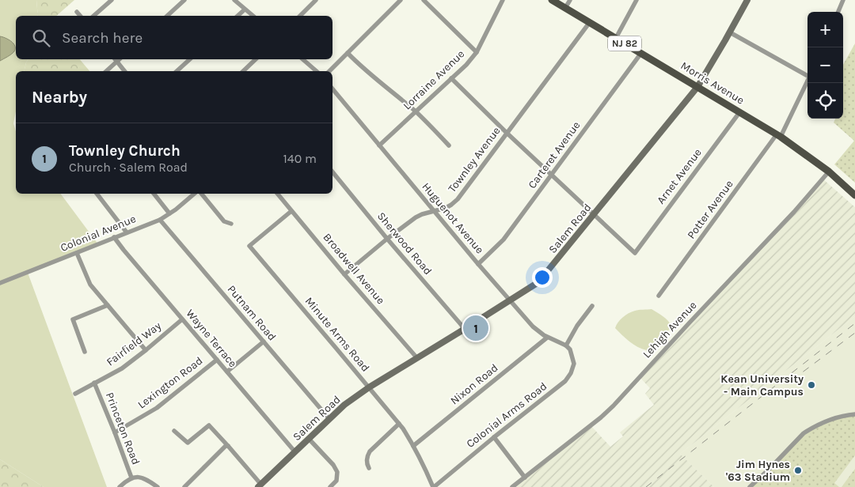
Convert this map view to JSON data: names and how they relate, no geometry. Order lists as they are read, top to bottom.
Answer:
{
  "streets": {
    "main road": ["NJ 82", "Morris Avenue"],
    "street": [
      "Lorraine Avenue",
      "Carteret Avenue",
      "Townley Avenue",
      "Arnet Avenue",
      "Potter Avenue",
      "Huguenot Avenue",
      "Salem Road",
      "Colonial Avenue",
      "Sherwood Road",
      "Broadwell Avenue",
      "Putnam Road",
      "Lehigh Avenue",
      "Minute Arms Road",
      "Wayne Terrace",
      "Fairfield Way",
      "Lexington Road",
      "Nixon Road",
      "Colonial Arms Road",
      "Princeton Road"
    ]
  },
  "crossings": [
    ["Lorraine Avenue", "Huguenot Avenue"],
    ["Morris Avenue", "Carteret Avenue"],
    ["Morris Avenue", "Townley Avenue"],
    ["Morris Avenue", "Arnet Avenue"],
    ["Morris Avenue", "Potter Avenue"],
    ["Morris Avenue", "Salem Road"],
    ["Morris Avenue", "Lehigh Avenue"],
    ["Carteret Avenue", "Huguenot Avenue"],
    ["Townley Avenue", "Huguenot Avenue"],
    ["Townley Avenue", "Sherwood Road"],
    ["Townley Avenue", "Broadwell Avenue"],
    ["Arnet Avenue", "Salem Road"],
    ["Huguenot Avenue", "Salem Road"],
    ["Huguenot Avenue", "Nixon Road"],
    ["Huguenot Avenue", "Colonial Arms Road"],
    ["Salem Road", "Sherwood Road"],
    ["Salem Road", "Broadwell Avenue"],
    ["Salem Road", "Putnam Road"],
    ["Salem Road", "Minute Arms Road"],
    ["Salem Road", "Wayne Terrace"],
    ["Colonial Avenue", "Putnam Road"],
    ["Colonial Avenue", "Wayne Terrace"],
    ["Broadwell Avenue", "Minute Arms Road"],
    ["Minute Arms Road", "Nixon Road"],
    ["Minute Arms Road", "Colonial Arms Road"],
    ["Wayne Terrace", "Fairfield Way"],
    ["Wayne Terrace", "Lexington Road"],
    ["Fairfield Way", "Princeton Road"],
    ["Lexington Road", "Princeton Road"]
  ],
  "places": ["Kean University - Main Campus", "Jim Hynes '63 Stadium"],
  "page": {
    "map_buttons": ["+", "−"],
    "search": "Search here",
    "heading": "Nearby",
    "list": [
      {
        "mark": "1",
        "name": "Townley Church",
        "note": "Church · Salem Road",
        "value": "140 m"
      }
    ],
    "pins": "1"
  }
}
